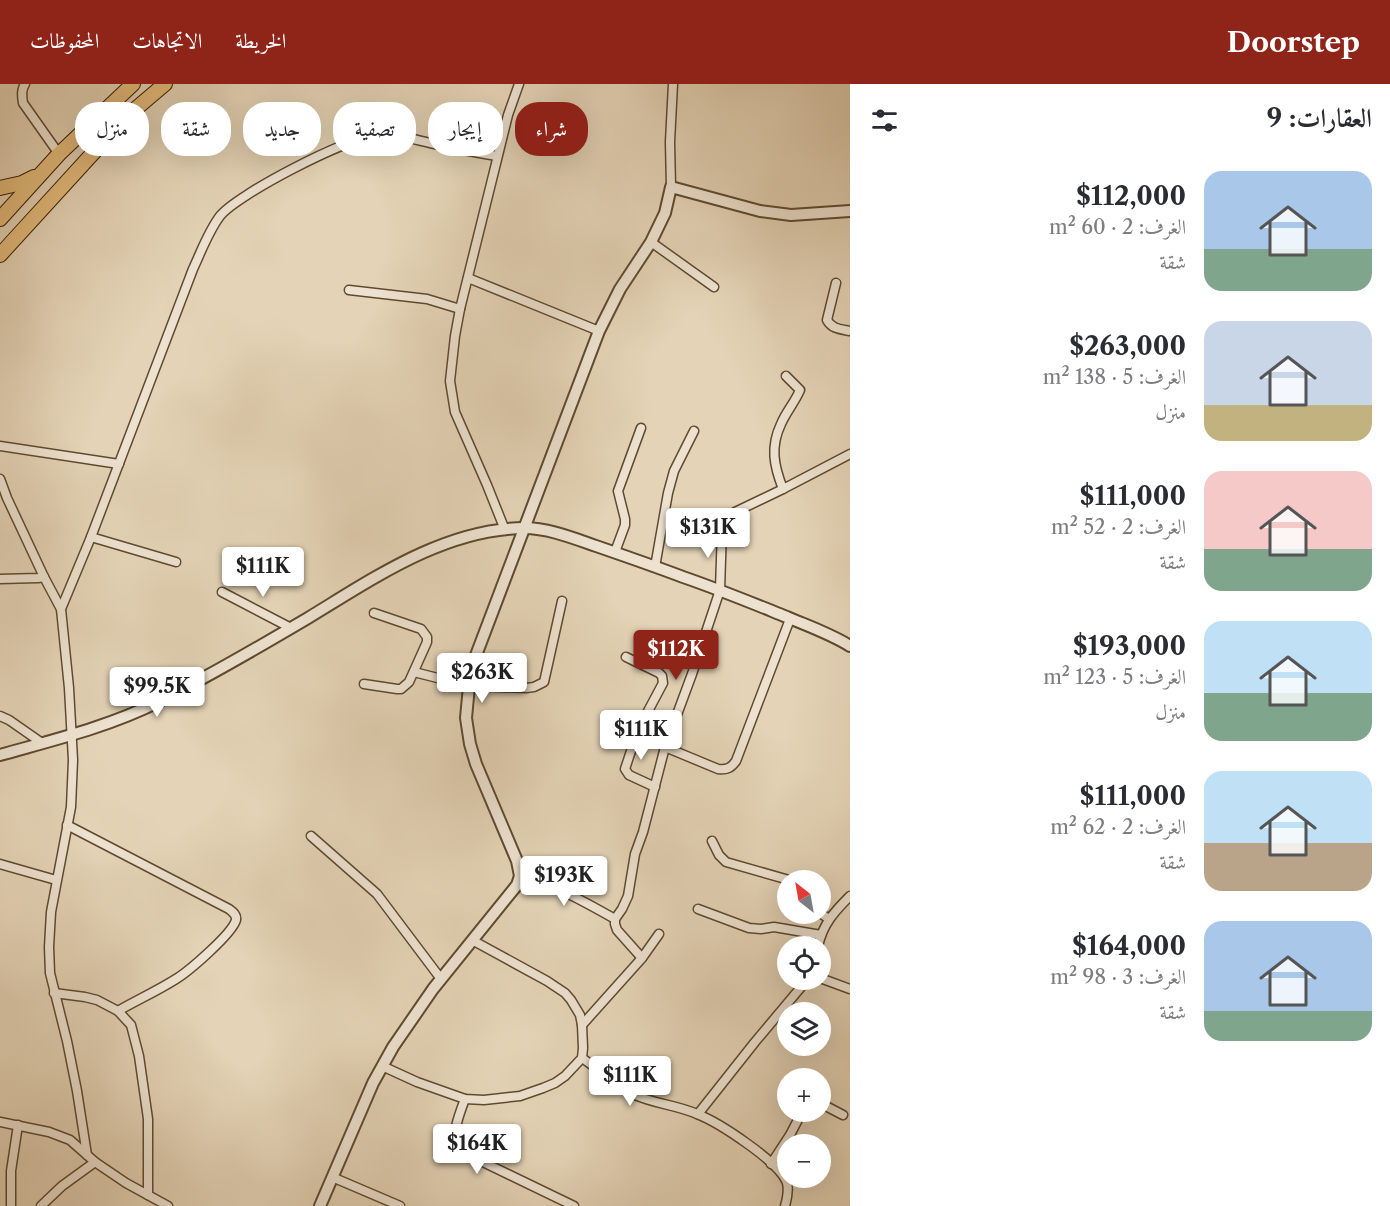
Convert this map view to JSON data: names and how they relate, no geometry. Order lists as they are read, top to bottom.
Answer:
{
  "north": "top left",
  "page": {
    "header": "Doorstep",
    "nav": ["الخريطة", "الاتجاهات", "المحفوظات"],
    "heading": "العقارات: 9",
    "chip": [
      "شراء",
      "إيجار",
      "تصفية",
      "جديد",
      "شقة",
      "منزل"
    ],
    "list": [
      {
        "name": "$112,000",
        "note": "الغرف: 2 · 60 m² · شقة"
      },
      {
        "name": "$263,000",
        "note": "الغرف: 5 · 138 m² · منزل"
      },
      {
        "name": "$111,000",
        "note": "الغرف: 2 · 52 m² · شقة"
      },
      {
        "name": "$193,000",
        "note": "الغرف: 5 · 123 m² · منزل"
      },
      {
        "name": "$111,000",
        "note": "الغرف: 2 · 62 m² · شقة"
      },
      {
        "name": "$164,000",
        "note": "الغرف: 3 · 98 m² · شقة"
      }
    ],
    "price": [
      "$131K",
      "$111K",
      "$112K",
      "$263K",
      "$99.5K",
      "$111K",
      "$193K",
      "$111K",
      "$164K"
    ],
    "map_buttons": ["+", "−"]
  }
}
